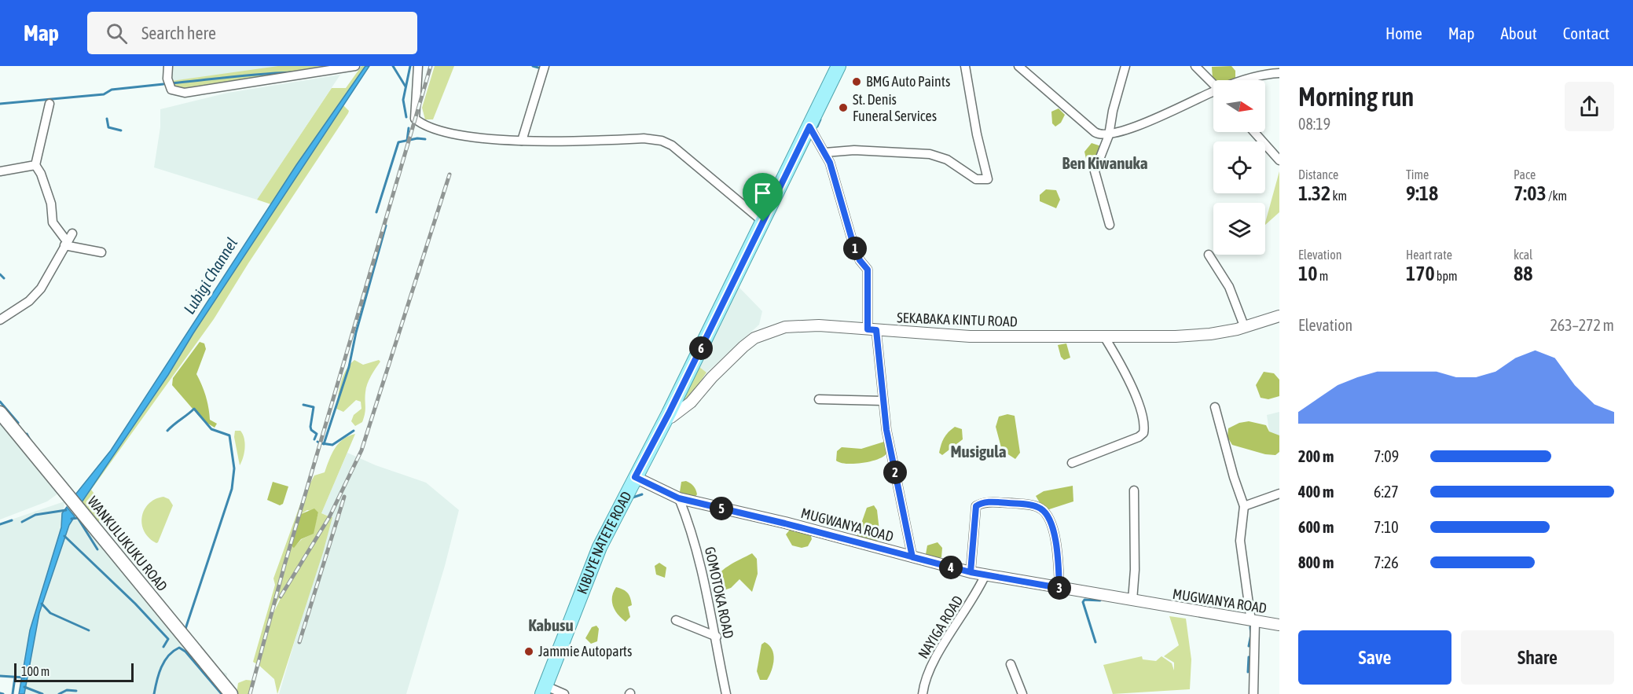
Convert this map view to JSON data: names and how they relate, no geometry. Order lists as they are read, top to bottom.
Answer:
{
  "streets": {
    "main road": ["KIBUYE NATETE ROAD", "WANKULUKUKU ROAD"],
    "street": [
      "SEKABAKA KINTU ROAD",
      "MUGWANYA ROAD",
      "GOMOTOKA ROAD",
      "NAYIGA ROAD"
    ]
  },
  "crossings": [
    ["SEKABAKA KINTU ROAD", "KIBUYE NATETE ROAD"],
    ["MUGWANYA ROAD", "KIBUYE NATETE ROAD"],
    ["MUGWANYA ROAD", "GOMOTOKA ROAD"],
    ["MUGWANYA ROAD", "NAYIGA ROAD"]
  ],
  "districts": ["Ben Kiwanuka", "Musigula", "Kabusu"],
  "water": ["Lubigi Channel"],
  "places": ["BMG Auto Paints", "St. Denis Funeral Services", "Jammie Autoparts"],
  "scale_bar": "100 m",
  "north": "right",
  "page": {
    "header": "Map",
    "search": "Search here",
    "nav": [
      "Home",
      "Map",
      "About",
      "Contact"
    ],
    "heading": ["Morning run", "08:19"],
    "stats": [
      ["Distance", "1.32 km"],
      ["Time", "9:18"],
      ["Pace", "7:03 /km"],
      ["Elevation", "10 m"],
      ["Heart rate", "170 bpm"],
      ["kcal", "88"]
    ],
    "pins": [
      "1",
      "6",
      "2",
      "5",
      "4",
      "3"
    ],
    "chart": ["Elevation", "263–272 m"],
    "list": [
      {
        "name": "200 m",
        "note": "7:09"
      },
      {
        "name": "400 m",
        "note": "6:27"
      },
      {
        "name": "600 m",
        "note": "7:10"
      },
      {
        "name": "800 m",
        "note": "7:26"
      }
    ],
    "buttons": ["Save", "Share"],
    "scale": "100 m"
  }
}
